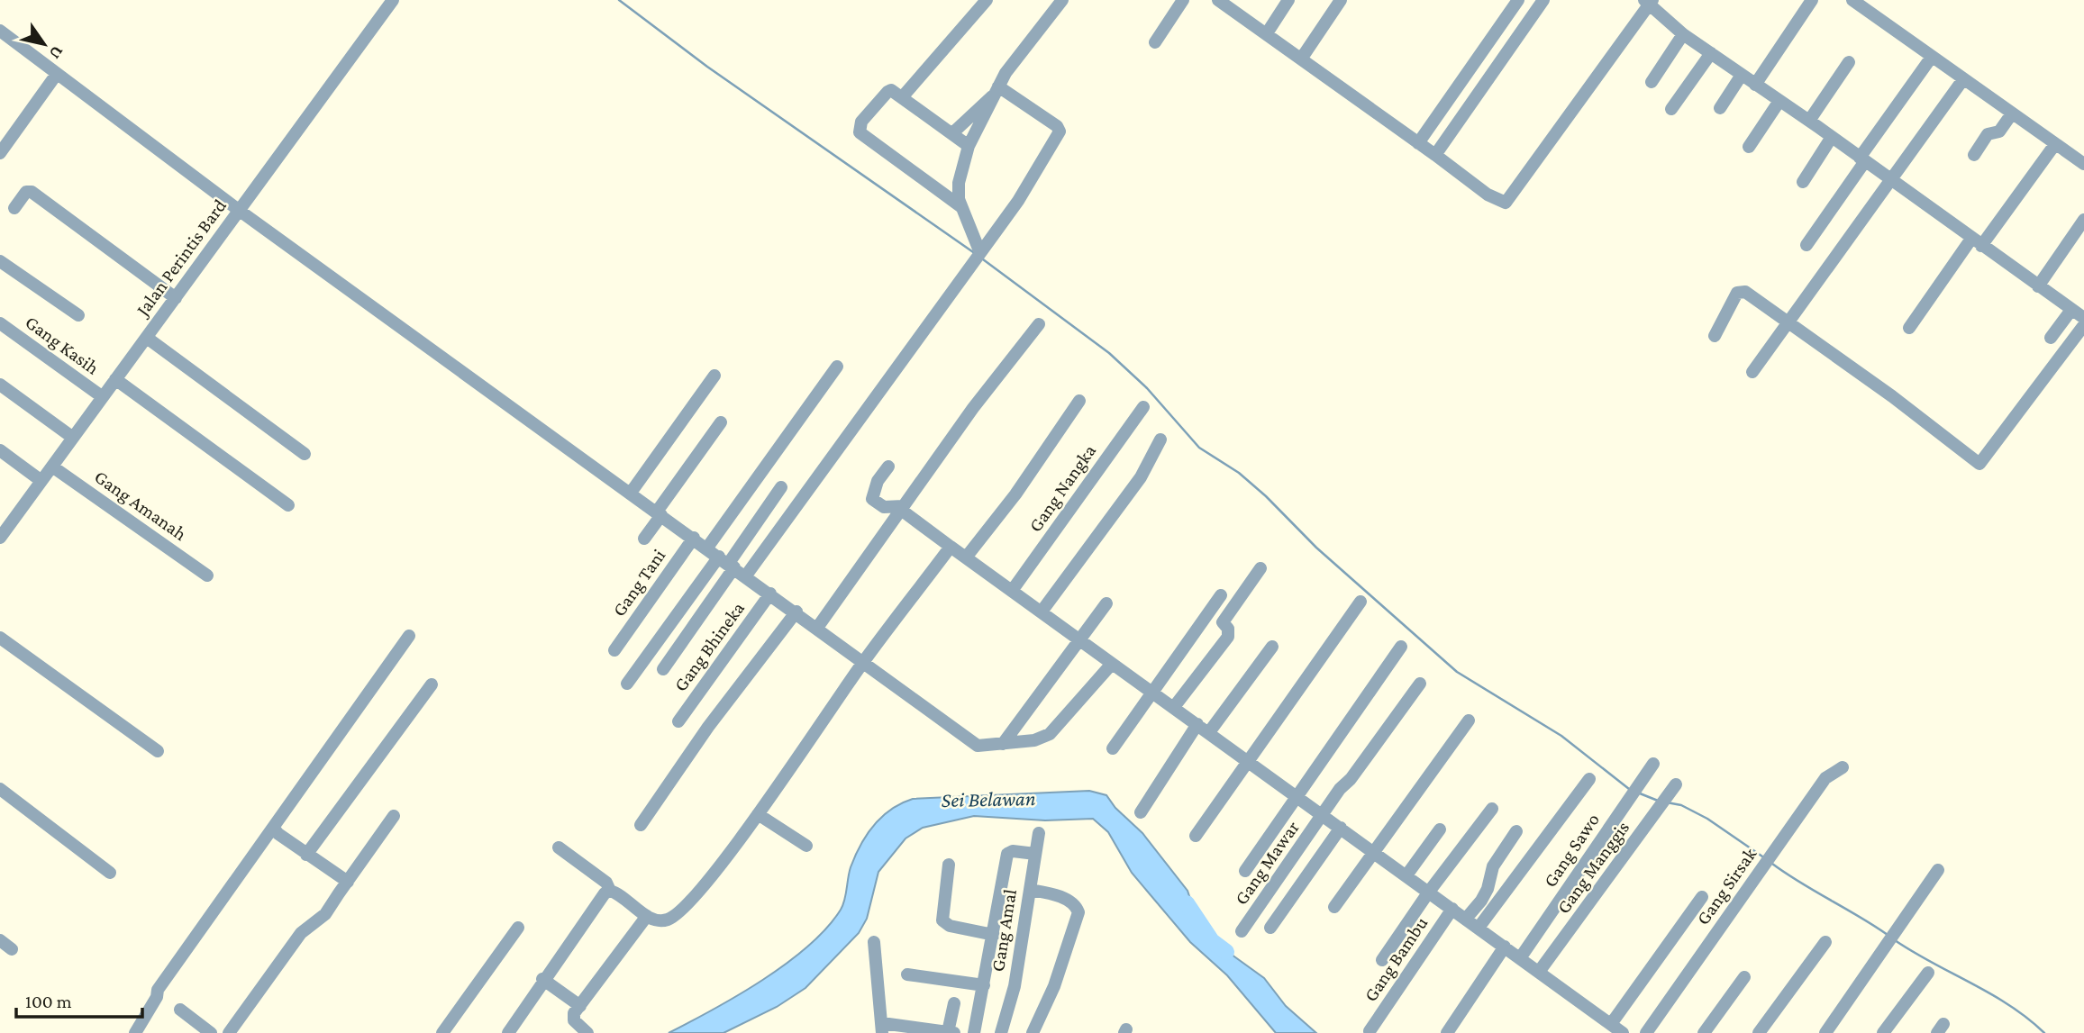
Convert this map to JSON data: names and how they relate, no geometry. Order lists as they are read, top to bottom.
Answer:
{
  "streets": {
    "street": [
      "Jalan Perintis Bard",
      "Gang Kasih",
      "Gang Nangka",
      "Gang Amanah",
      "Gang Tani",
      "Gang Bhineka",
      "Gang Sawo",
      "Gang Mawar",
      "Gang Manggis",
      "Gang Sirsak",
      "Gang Amal",
      "Gang Bambu"
    ]
  },
  "crossings": [
    ["Jalan Perintis Bard", "Gang Kasih"],
    ["Jalan Perintis Bard", "Gang Amanah"]
  ],
  "water": ["Sei Belawan"],
  "scale_bar": "100 m",
  "north": "bottom right"
}
